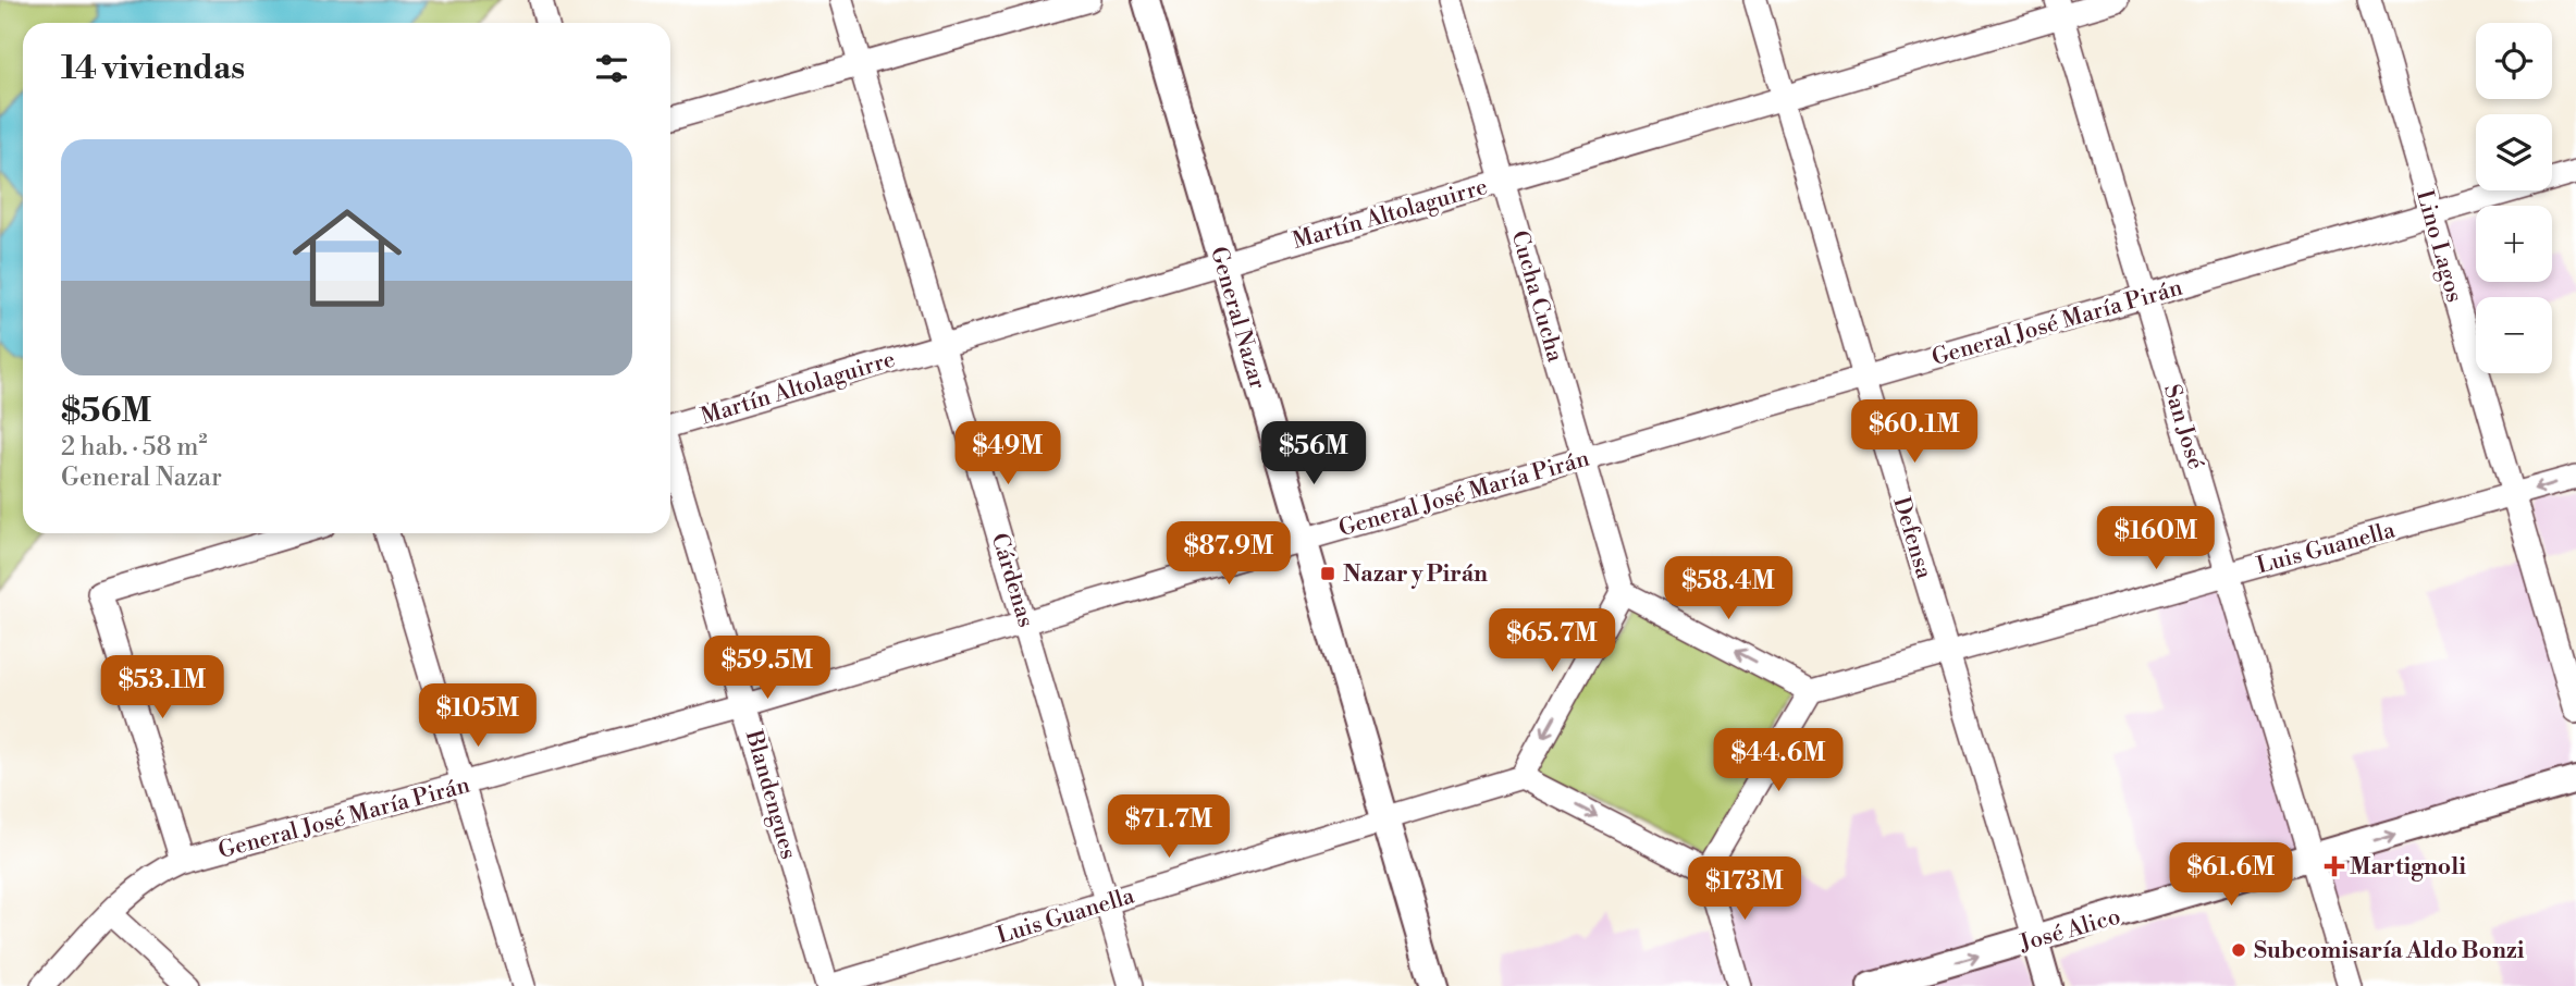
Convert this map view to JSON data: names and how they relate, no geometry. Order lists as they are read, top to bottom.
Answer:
{
  "streets": {
    "street": [
      "Martín Altolaguirre",
      "Lino Lagos",
      "Cucha Cucha",
      "General Nazar",
      "General José María Pirán",
      "San José",
      "Defensa",
      "Luis Guanella",
      "Cárdenas",
      "Blandengues",
      "José Alico"
    ]
  },
  "crossings": [
    ["Martín Altolaguirre", "Cucha Cucha"],
    ["Martín Altolaguirre", "General Nazar"],
    ["Martín Altolaguirre", "San José"],
    ["Martín Altolaguirre", "Defensa"],
    ["Martín Altolaguirre", "Cárdenas"],
    ["Lino Lagos", "General José María Pirán"],
    ["Lino Lagos", "Luis Guanella"],
    ["Cucha Cucha", "General José María Pirán"],
    ["General Nazar", "General José María Pirán"],
    ["General Nazar", "Luis Guanella"],
    ["General José María Pirán", "San José"],
    ["General José María Pirán", "Defensa"],
    ["General José María Pirán", "Cárdenas"],
    ["General José María Pirán", "Blandengues"],
    ["San José", "Luis Guanella"],
    ["San José", "José Alico"],
    ["Defensa", "Luis Guanella"],
    ["Defensa", "José Alico"],
    ["Luis Guanella", "Cárdenas"],
    ["Luis Guanella", "Blandengues"]
  ],
  "one_way": ["José Alico"],
  "places": {
    "transit": ["Nazar y Pirán"],
    "health": ["Martignoli"],
    "other": ["Subcomisaría Aldo Bonzi"]
  },
  "page": {
    "map_buttons": ["+", "−"],
    "heading": "14 viviendas",
    "list": [
      {
        "name": "$56M",
        "note": "2 hab. · 58 m² · General Nazar"
      }
    ],
    "price": [
      "$60.1M",
      "$49M",
      "$56M",
      "$160M",
      "$87.9M",
      "$58.4M",
      "$65.7M",
      "$59.5M",
      "$53.1M",
      "$105M",
      "$44.6M",
      "$71.7M",
      "$61.6M",
      "$173M"
    ]
  }
}
